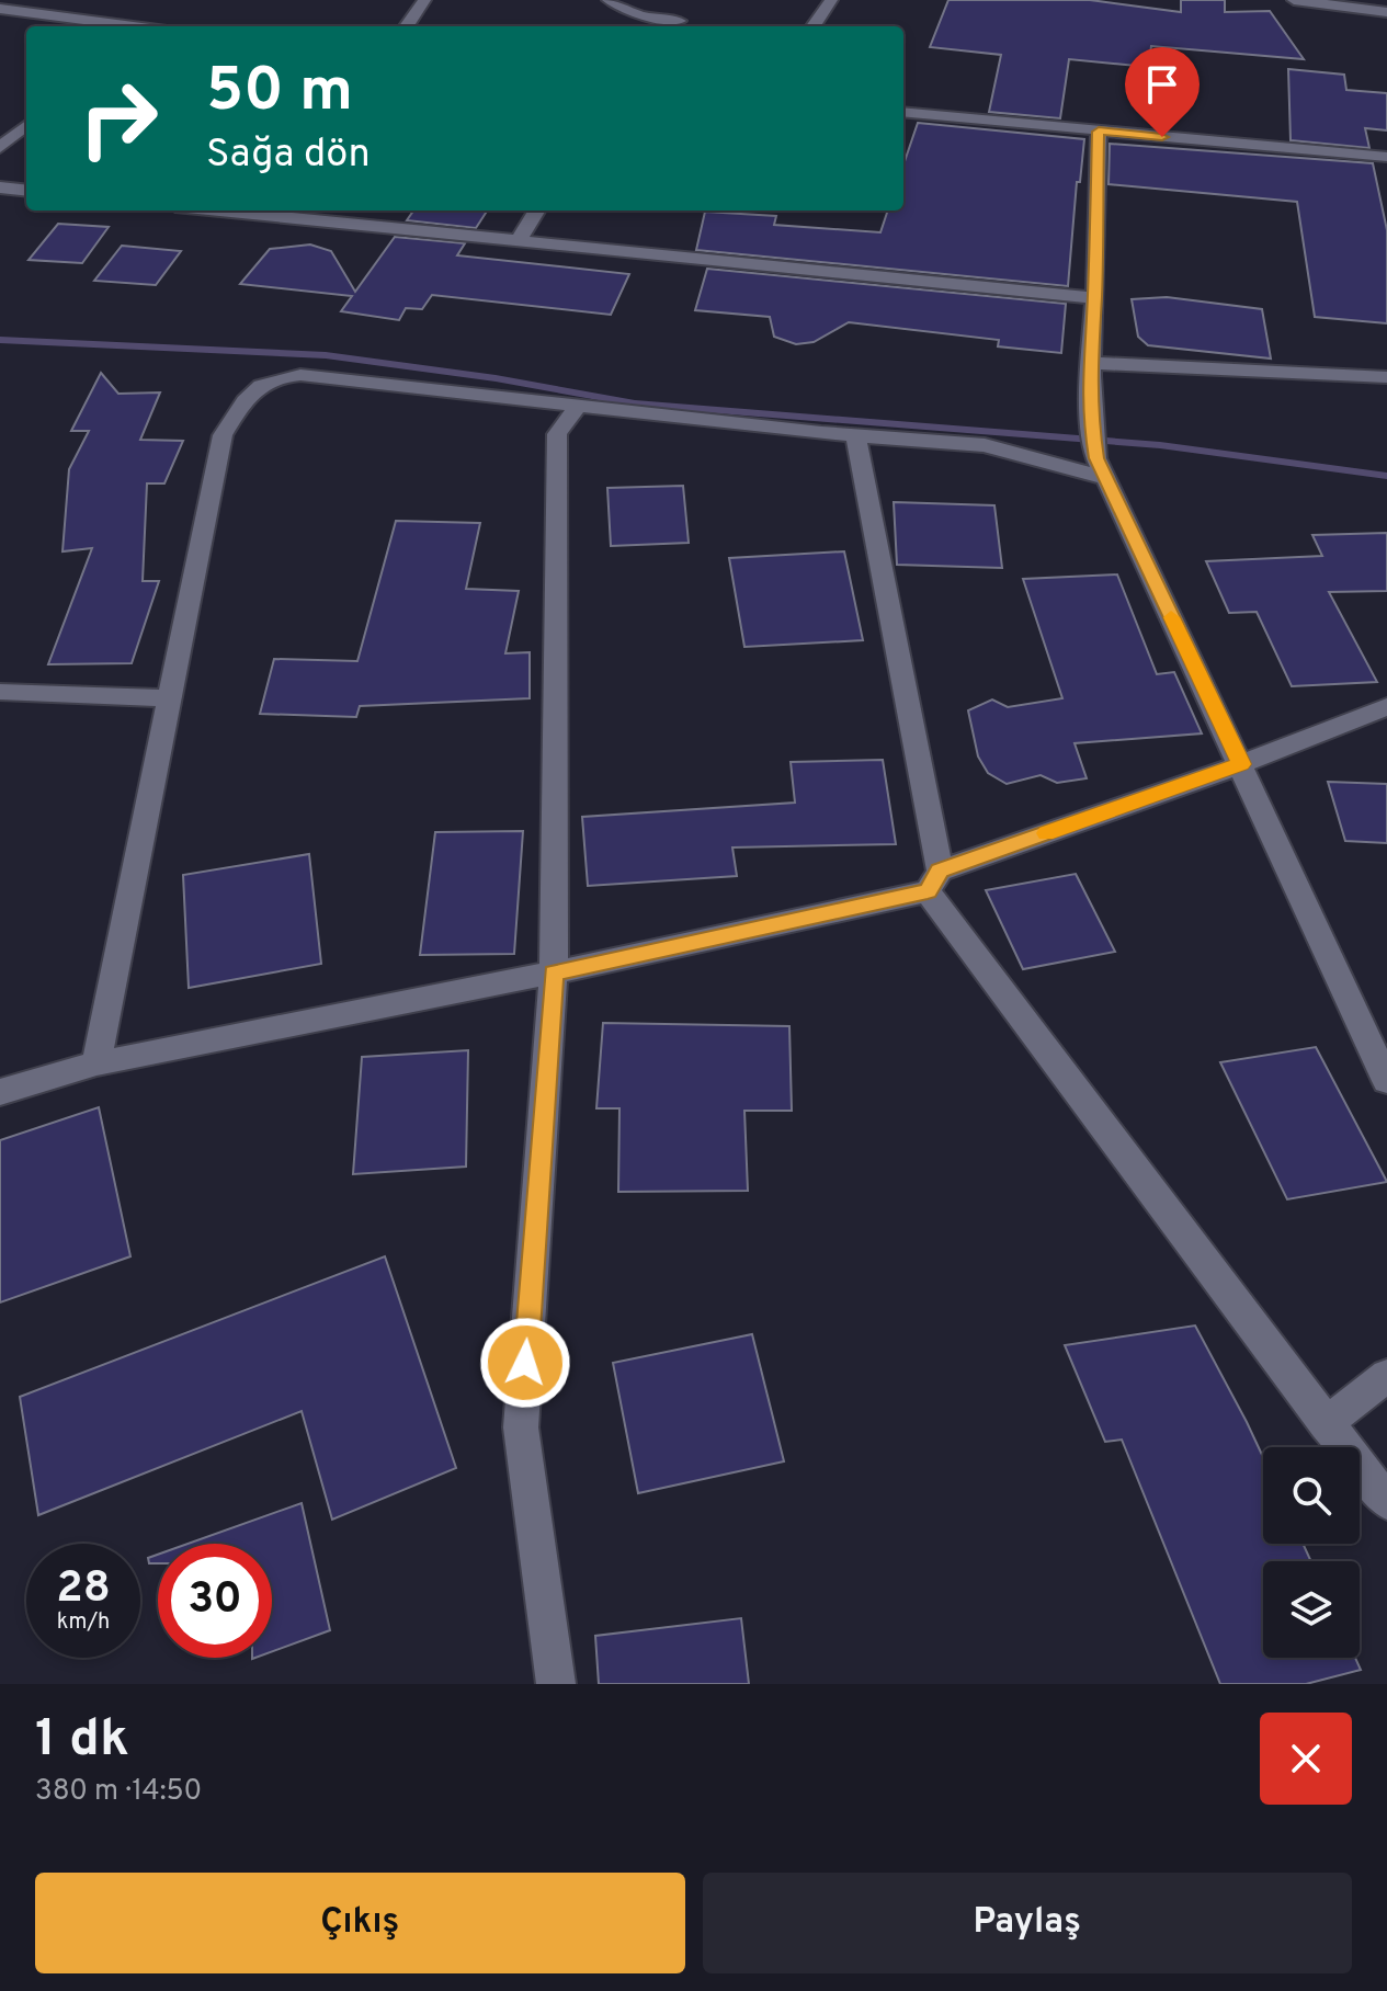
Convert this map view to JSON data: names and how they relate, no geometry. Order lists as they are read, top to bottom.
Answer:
{
  "page": {
    "turn": ["50 m", "Sağa dön"],
    "speed": "28 km/h",
    "limit": "30",
    "heading": ["1 dk", "380 m · 14:50"],
    "buttons": ["Çıkış", "Paylaş"]
  }
}
